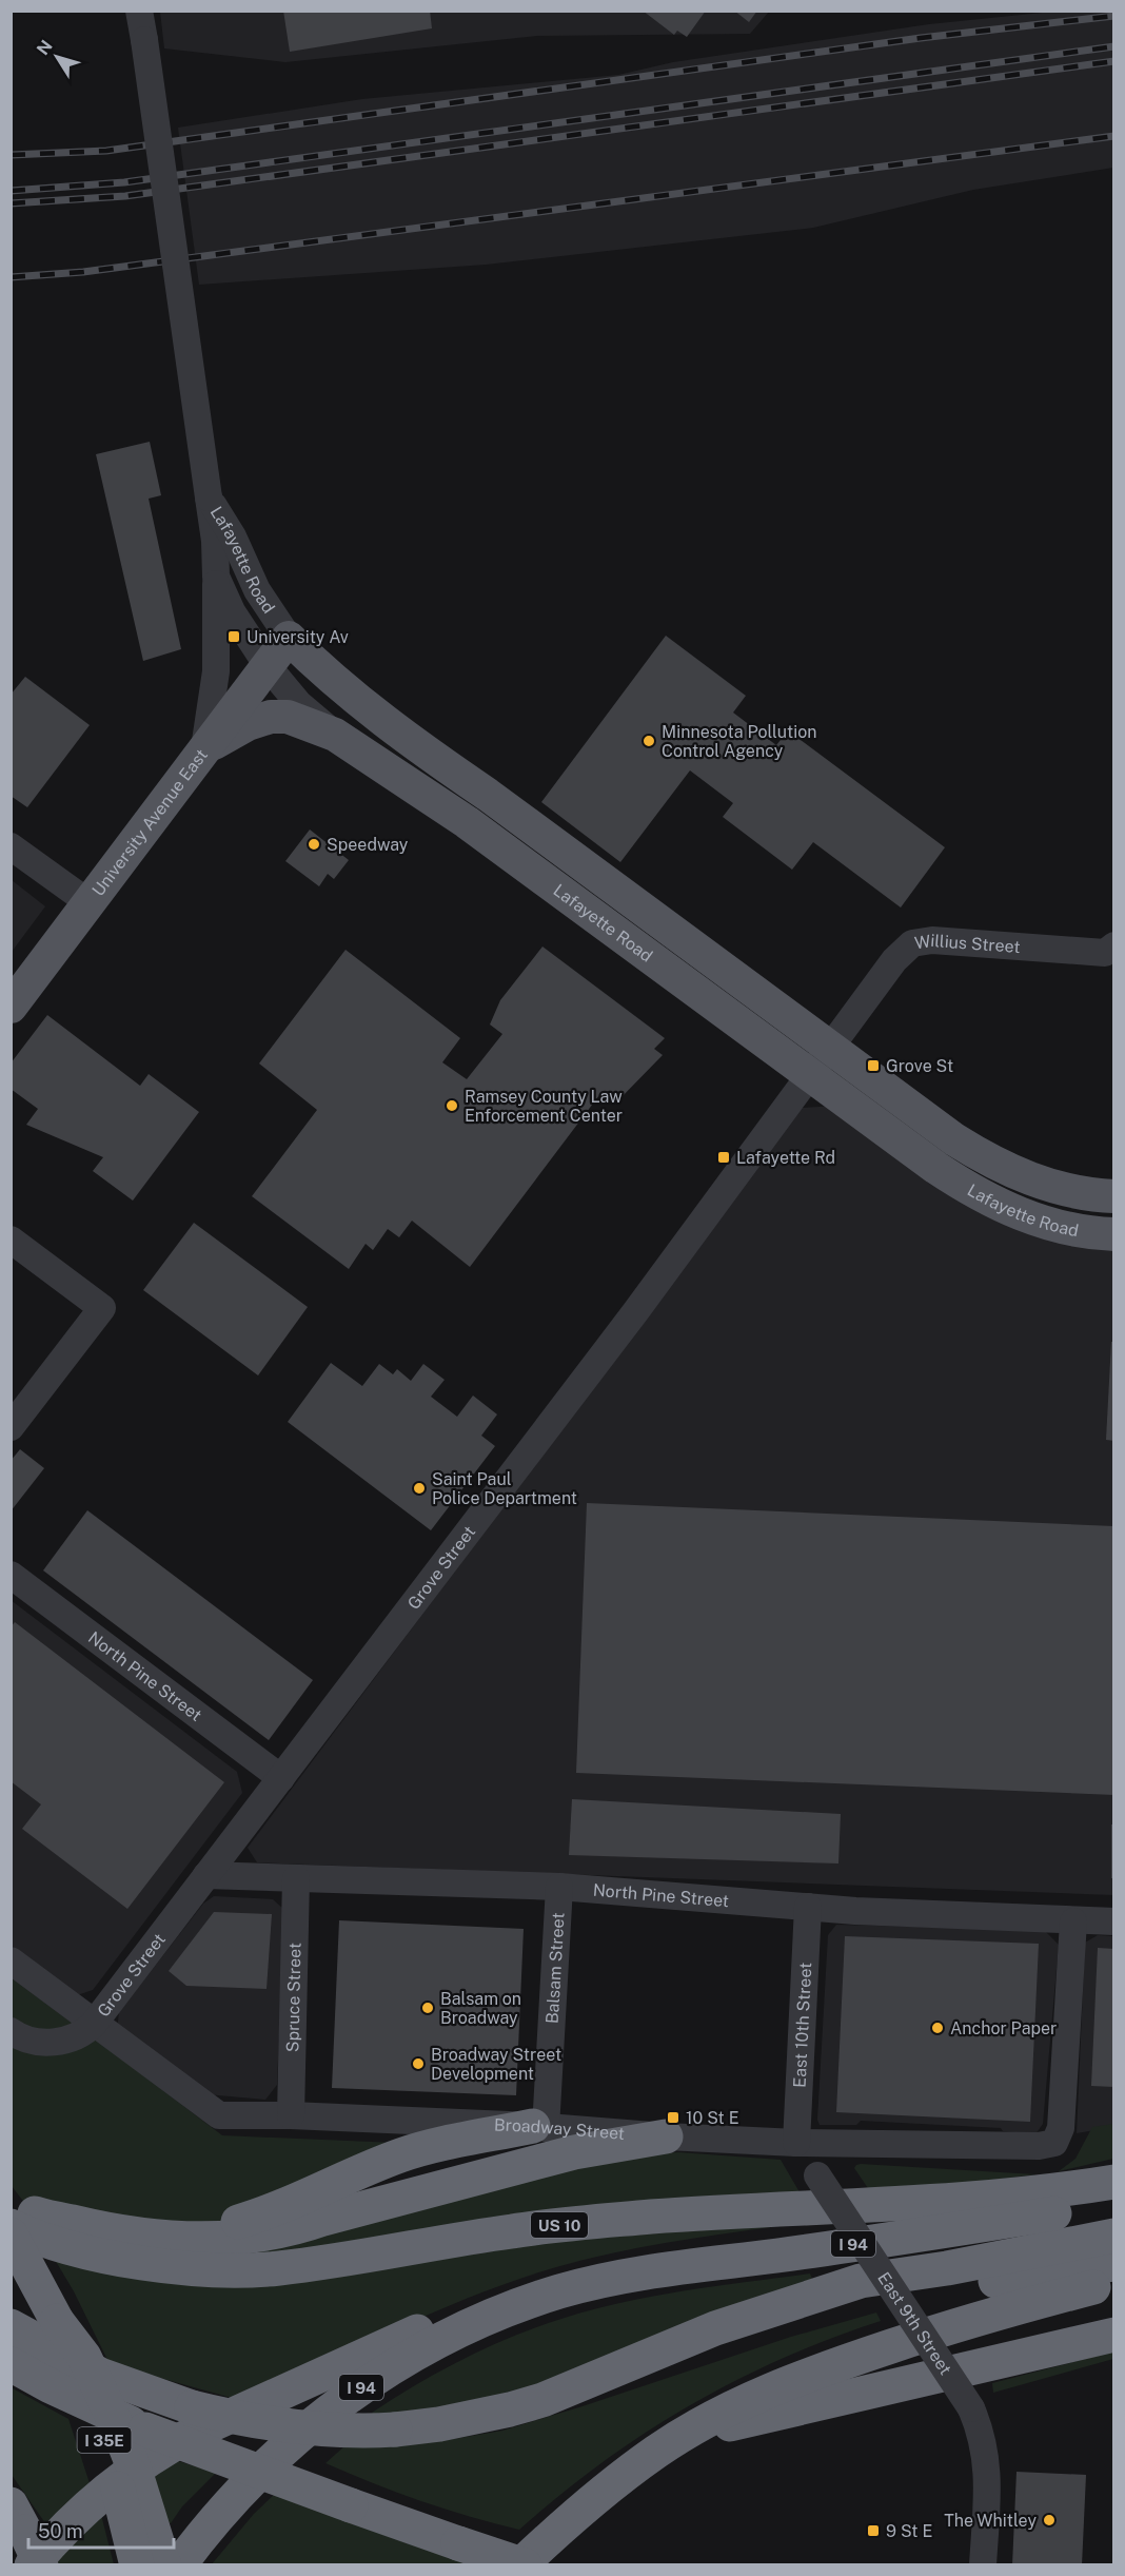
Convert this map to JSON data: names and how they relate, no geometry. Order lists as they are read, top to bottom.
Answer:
{
  "streets": {
    "highway": ["US 10", "I 94", "I 35E"],
    "main road": ["Lafayette Road", "University Avenue East"],
    "street": [
      "Willius Street",
      "Grove Street",
      "North Pine Street",
      "Balsam Street",
      "Spruce Street",
      "East 10th Street",
      "Broadway Street",
      "East 9th Street"
    ]
  },
  "crossings": [
    ["Lafayette Road", "University Avenue East"],
    ["Lafayette Road", "Willius Street"],
    ["Lafayette Road", "Grove Street"],
    ["Willius Street", "Grove Street"],
    ["Grove Street", "North Pine Street"],
    ["Grove Street", "Broadway Street"],
    ["North Pine Street", "Balsam Street"],
    ["North Pine Street", "Spruce Street"],
    ["North Pine Street", "East 10th Street"],
    ["North Pine Street", "Broadway Street"],
    ["Balsam Street", "Broadway Street"],
    ["Spruce Street", "Broadway Street"],
    ["East 10th Street", "Broadway Street"],
    ["East 10th Street", "East 9th Street"],
    ["Broadway Street", "East 9th Street"]
  ],
  "places": {
    "transit": [
      "University Av",
      "Grove St",
      "Lafayette Rd",
      "10 St E",
      "9 St E"
    ],
    "other": [
      "Minnesota Pollution Control Agency",
      "Speedway",
      "Ramsey County Law Enforcement Center",
      "Saint Paul Police Department",
      "Balsam on Broadway",
      "Anchor Paper",
      "Broadway Street Development",
      "The Whitley"
    ]
  },
  "scale_bar": "50 m",
  "north": "top left"
}
